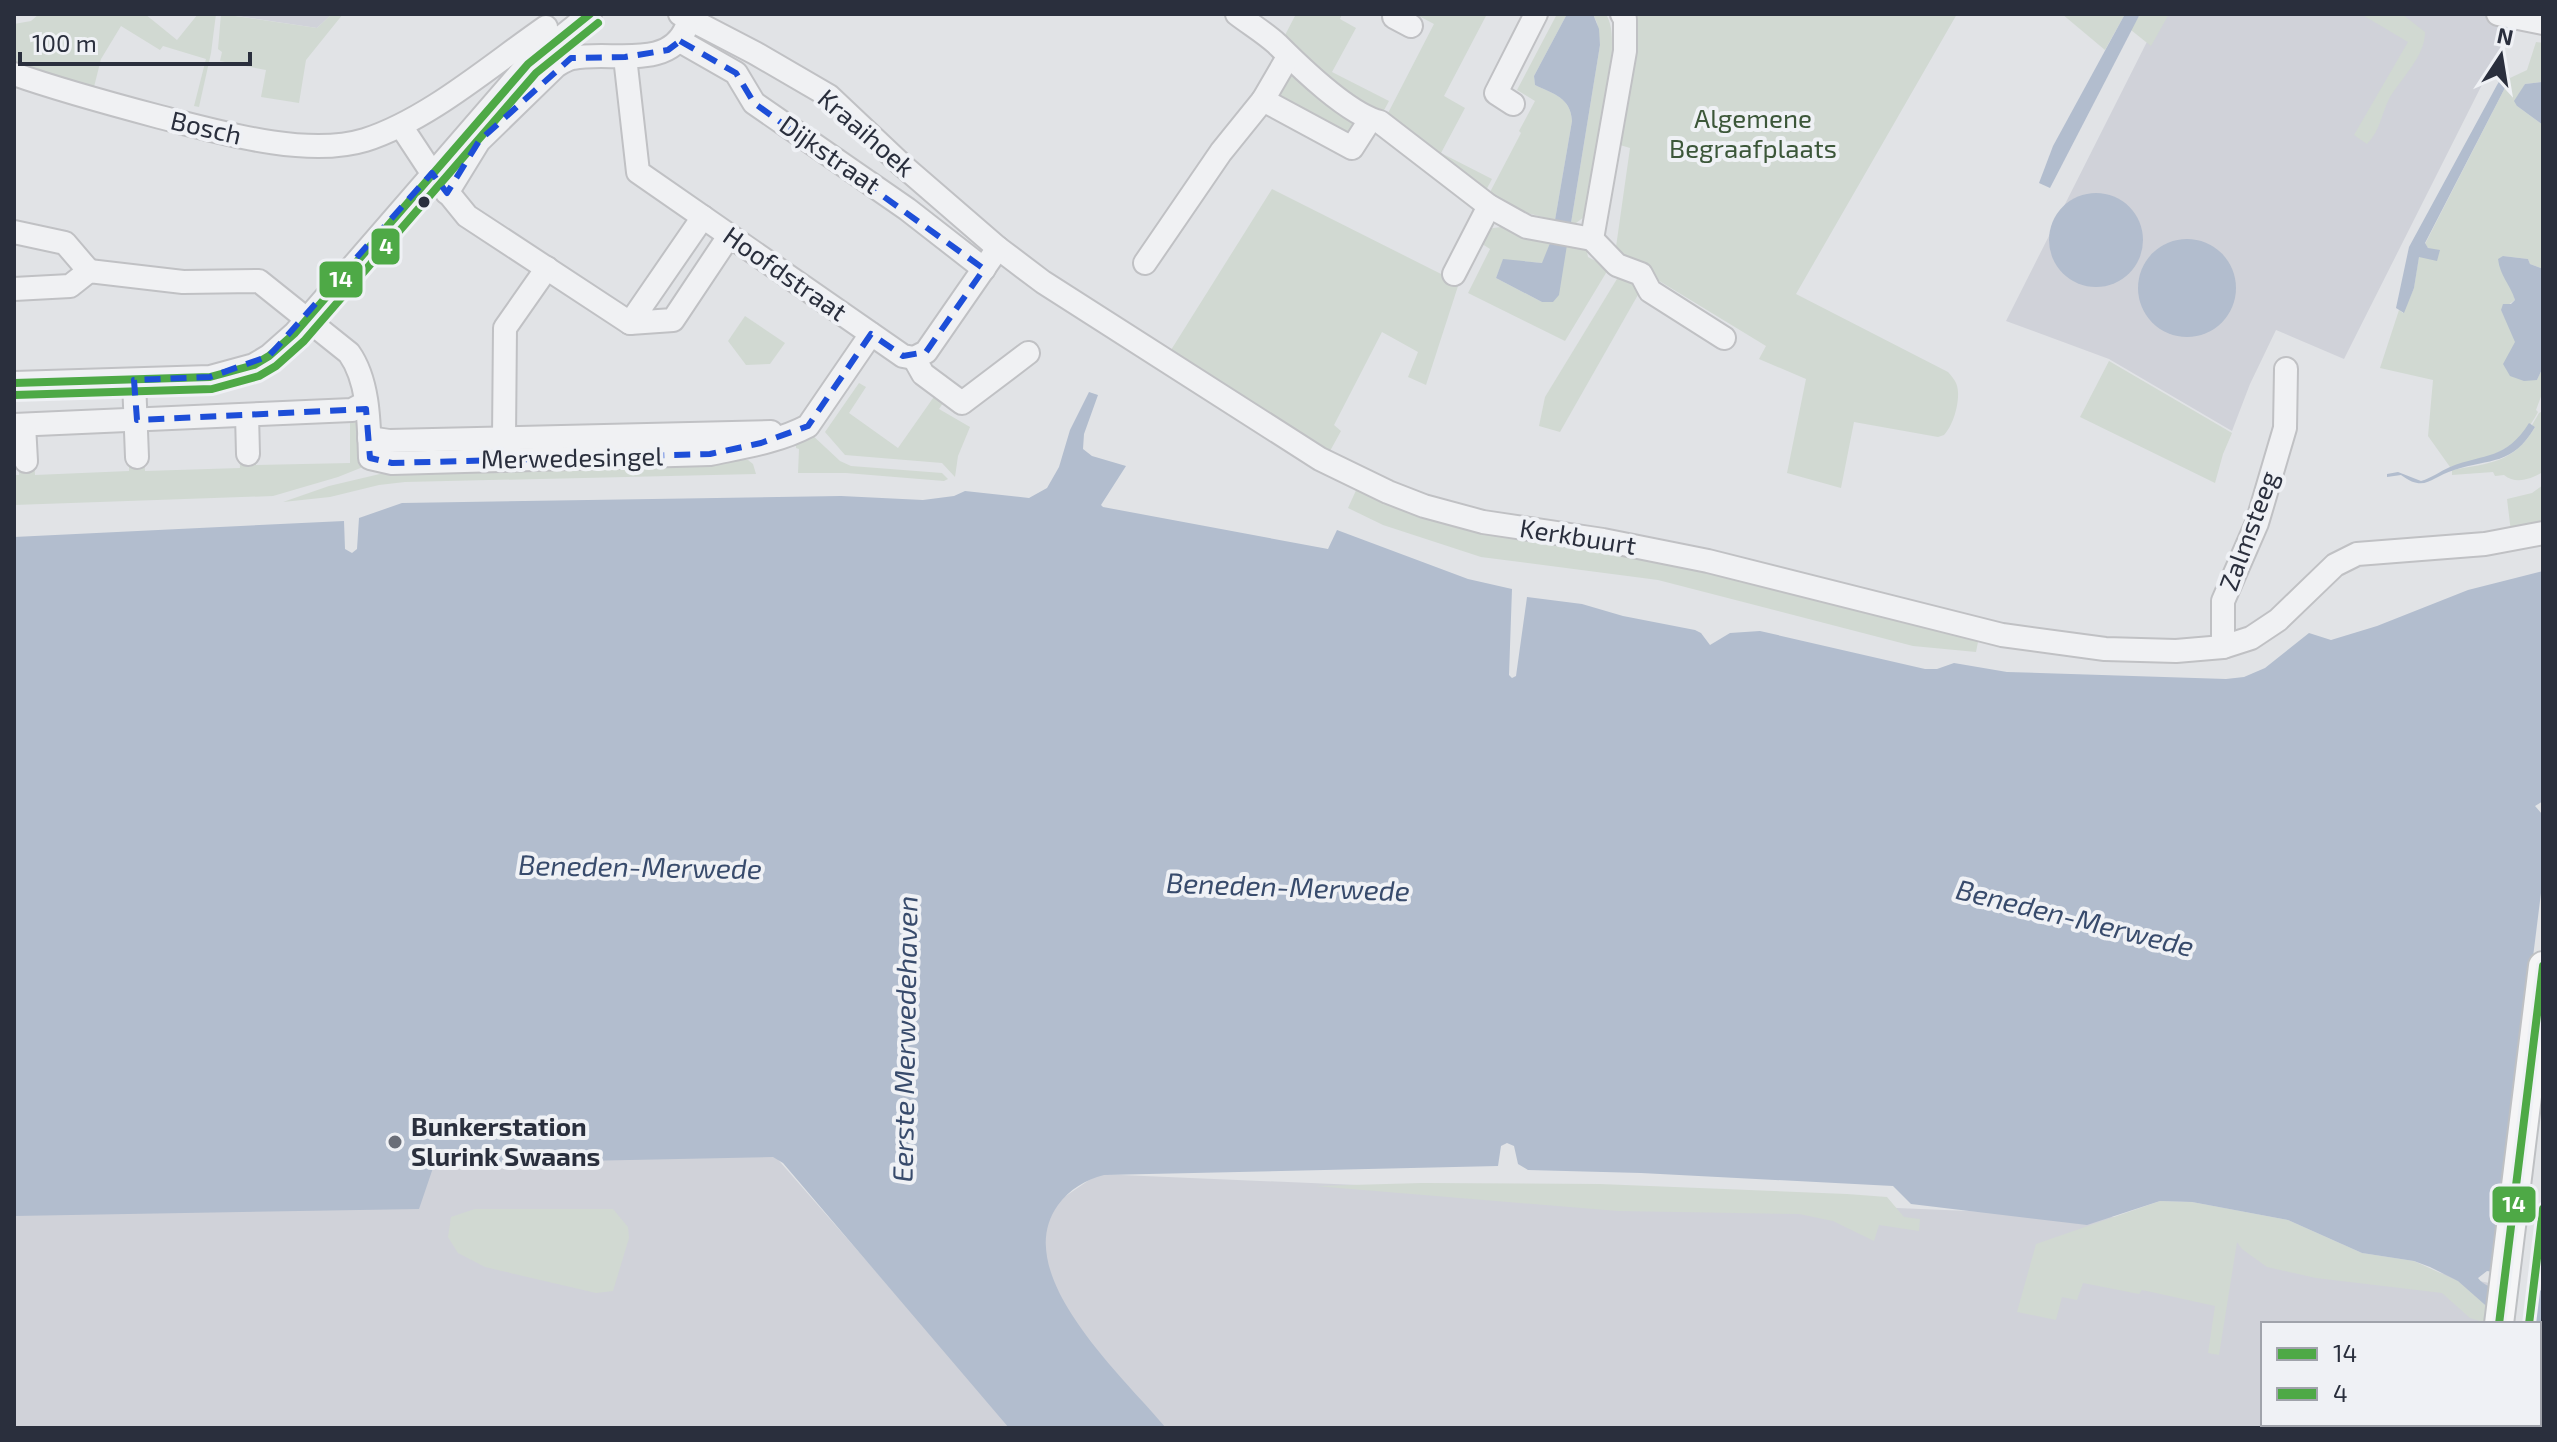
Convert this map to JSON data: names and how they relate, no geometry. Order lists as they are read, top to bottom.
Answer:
{
  "streets": {
    "street": [
      "Bosch",
      "Kraaihoek",
      "Dijkstraat",
      "Hoofdstraat",
      "Merwedesingel",
      "Zalmsteeg",
      "Kerkbuurt"
    ]
  },
  "crossings": [
    ["Kraaihoek", "Kerkbuurt"],
    ["Hoofdstraat", "Merwedesingel"],
    ["Zalmsteeg", "Kerkbuurt"]
  ],
  "water": ["Beneden-Merwede", "Eerste Merwedehaven"],
  "parks": ["Algemene Begraafplaats"],
  "places": ["Bunkerstation Slurink Swaans"],
  "lines": ["transit line 14", "transit line 4"],
  "legend": ["14", "4"],
  "scale_bar": "100 m",
  "north": "top"
}
